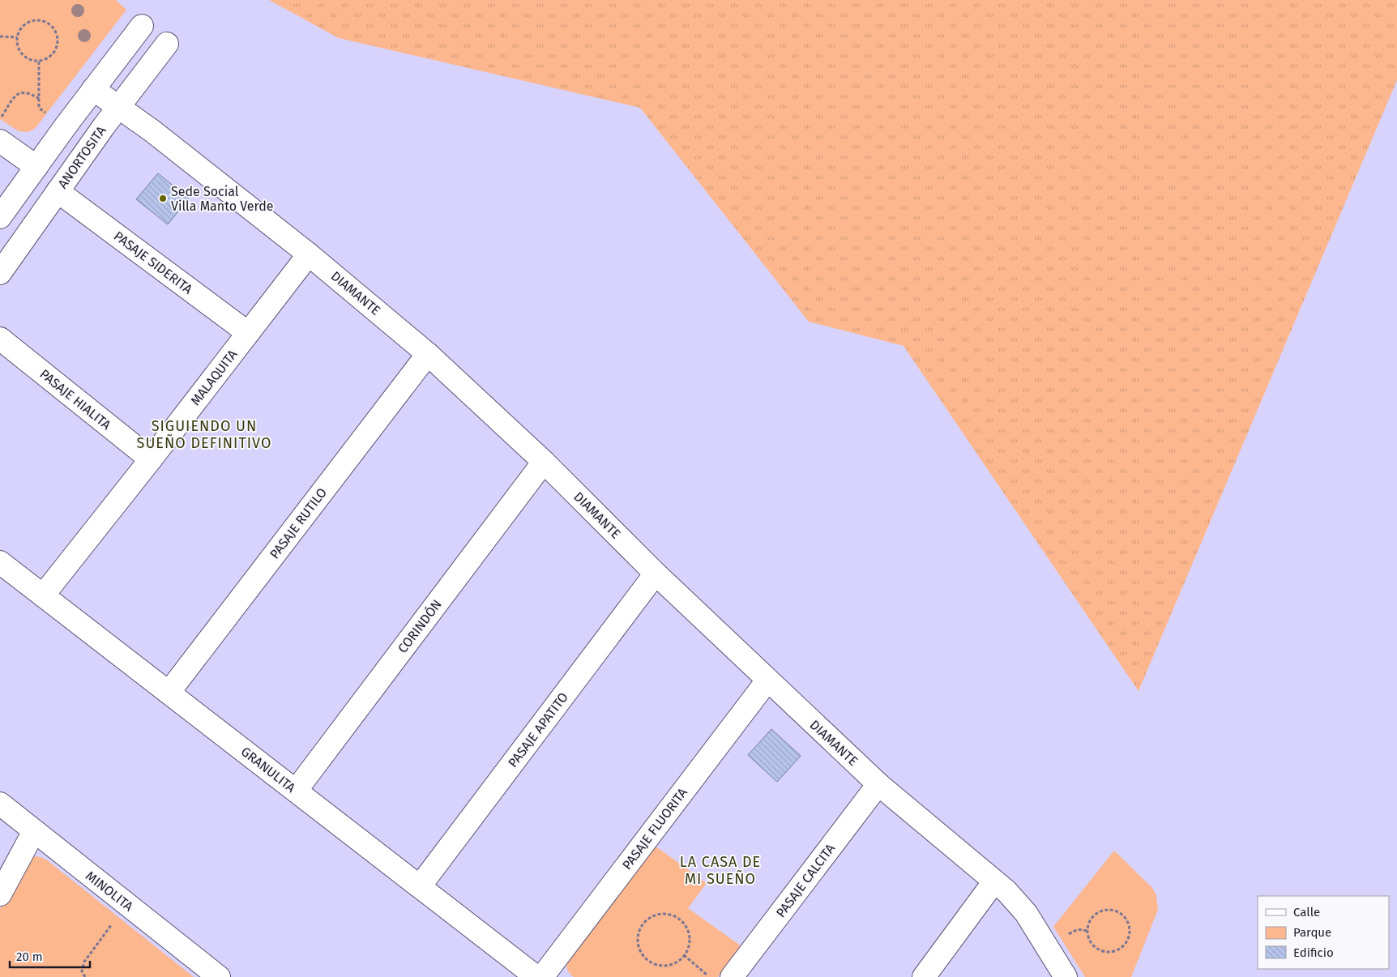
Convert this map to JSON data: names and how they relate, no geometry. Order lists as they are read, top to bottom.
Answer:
{
  "streets": {
    "street": [
      "ANORTOSITA",
      "PASAJE SIDERITA",
      "DIAMANTE",
      "MALAQUITA",
      "PASAJE HIALITA",
      "PASAJE RUTILO",
      "CORINDÓN",
      "PASAJE APATITO",
      "GRANULITA",
      "PASAJE FLUORITA",
      "PASAJE CALCITA",
      "MINOLITA"
    ]
  },
  "crossings": [
    ["ANORTOSITA", "PASAJE SIDERITA"],
    ["ANORTOSITA", "DIAMANTE"],
    ["PASAJE SIDERITA", "MALAQUITA"],
    ["DIAMANTE", "MALAQUITA"],
    ["DIAMANTE", "PASAJE RUTILO"],
    ["DIAMANTE", "CORINDÓN"],
    ["DIAMANTE", "PASAJE APATITO"],
    ["DIAMANTE", "PASAJE FLUORITA"],
    ["DIAMANTE", "PASAJE CALCITA"],
    ["MALAQUITA", "PASAJE HIALITA"],
    ["MALAQUITA", "GRANULITA"],
    ["PASAJE RUTILO", "GRANULITA"],
    ["CORINDÓN", "GRANULITA"],
    ["PASAJE APATITO", "GRANULITA"]
  ],
  "districts": ["SIGUIENDO UN SUEÑO DEFINITIVO", "LA CASA DE MI SUEÑO"],
  "places": ["Sede Social Villa Manto Verde"],
  "legend": ["Calle", "Parque", "Edificio"],
  "scale_bar": "20 m"
}
